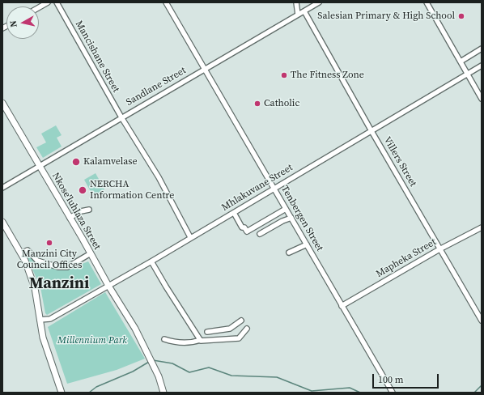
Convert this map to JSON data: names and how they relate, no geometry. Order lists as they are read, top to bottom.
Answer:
{
  "streets": {
    "main road": ["Nkose'luhlaza Street"],
    "street": [
      "Mancishane Street",
      "Sandlane Street",
      "Villers Street",
      "Mhlakuvane Street",
      "Tenbergen Street",
      "Mapheka Street"
    ]
  },
  "crossings": [
    ["Mancishane Street", "Sandlane Street"],
    ["Mancishane Street", "Mhlakuvane Street"],
    ["Sandlane Street", "Villers Street"],
    ["Sandlane Street", "Nkose'luhlaza Street"],
    ["Sandlane Street", "Tenbergen Street"],
    ["Villers Street", "Mhlakuvane Street"],
    ["Villers Street", "Mapheka Street"],
    ["Mhlakuvane Street", "Nkose'luhlaza Street"],
    ["Mhlakuvane Street", "Tenbergen Street"],
    ["Tenbergen Street", "Mapheka Street"]
  ],
  "districts": ["Manzini"],
  "parks": ["Millennium Park"],
  "places": [
    "Salesian Primary & High School",
    "The Fitness Zone",
    "Catholic",
    "Kalamvelase",
    "NERCHA Information Centre",
    "Manzini City Council Offices"
  ],
  "scale_bar": "100 m",
  "north": "left"
}
